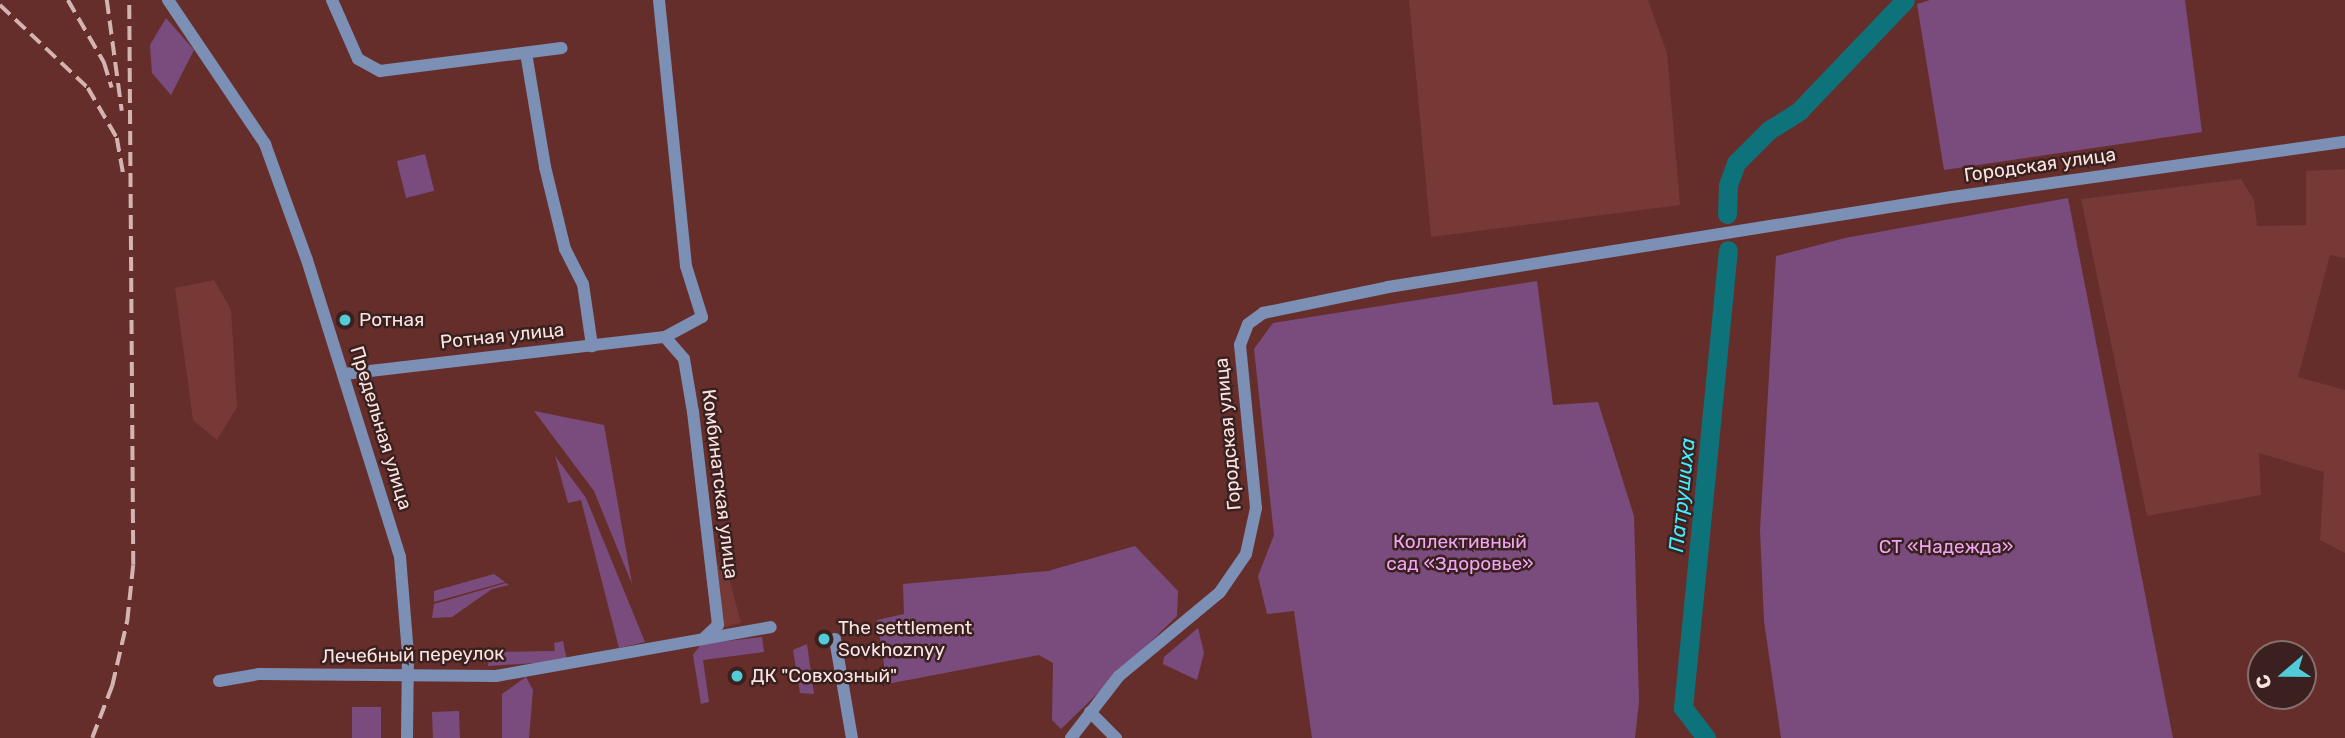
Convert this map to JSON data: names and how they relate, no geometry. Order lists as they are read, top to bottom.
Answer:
{
  "streets": {
    "street": [
      "Городская улица",
      "Ротная улица",
      "Предельная улица",
      "Комбинатская улица",
      "Лечебный переулок"
    ]
  },
  "crossings": [
    ["Ротная улица", "Предельная улица"],
    ["Ротная улица", "Комбинатская улица"],
    ["Предельная улица", "Лечебный переулок"],
    ["Комбинатская улица", "Лечебный переулок"]
  ],
  "water": ["Патрушиха"],
  "parks": ["Коллективный сад «Здоровье»", "СТ «Надежда»"],
  "places": ["Ротная", "The settlement Sovkhoznyy", "ДК \"Совхозный\""],
  "north": "left"
}
